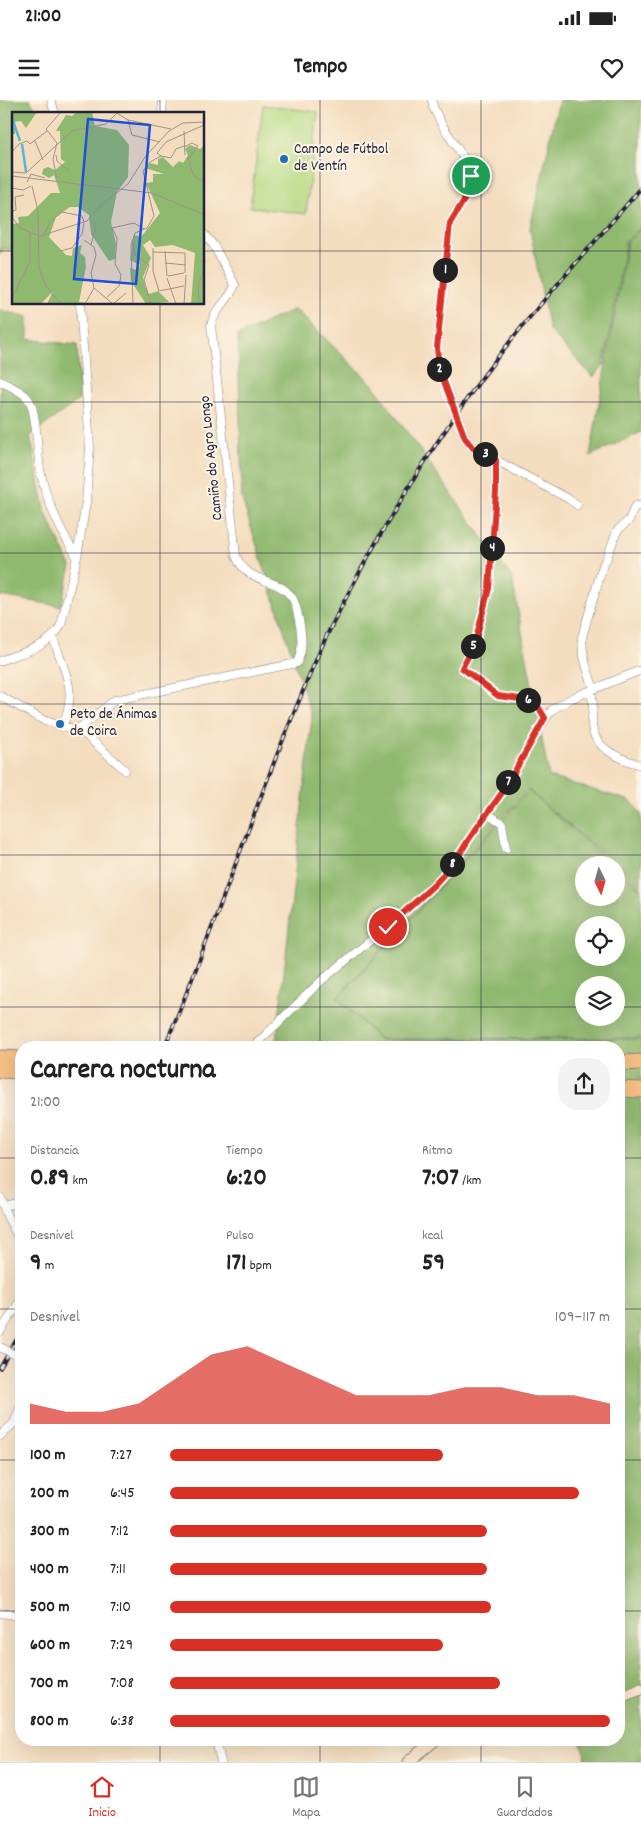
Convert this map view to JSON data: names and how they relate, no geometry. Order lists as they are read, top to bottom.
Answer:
{
  "streets": {
    "street": ["Camiño do Agro Longo"]
  },
  "places": ["Campo de Fútbol de Ventín", "Peto de Ánimas de Coira"],
  "north": "bottom",
  "page": {
    "status": "21:00",
    "header": "Tempo",
    "pins": [
      "1",
      "2",
      "3",
      "4",
      "5",
      "6",
      "7",
      "8"
    ],
    "heading": ["Carrera nocturna", "21:00"],
    "stats": [
      ["Distancia", "0.89 km"],
      ["Tiempo", "6:20"],
      ["Ritmo", "7:07 /km"],
      ["Desnivel", "9 m"],
      ["Pulso", "171 bpm"],
      ["kcal", "59"]
    ],
    "chart": ["Desnivel", "109–117 m"],
    "list": [
      {
        "name": "100 m",
        "note": "7:27"
      },
      {
        "name": "200 m",
        "note": "6:45"
      },
      {
        "name": "300 m",
        "note": "7:12"
      },
      {
        "name": "400 m",
        "note": "7:11"
      },
      {
        "name": "500 m",
        "note": "7:10"
      },
      {
        "name": "600 m",
        "note": "7:29"
      },
      {
        "name": "700 m",
        "note": "7:08"
      },
      {
        "name": "800 m",
        "note": "6:38"
      }
    ],
    "tabs": ["Inicio", "Mapa", "Guardados"]
  }
}
